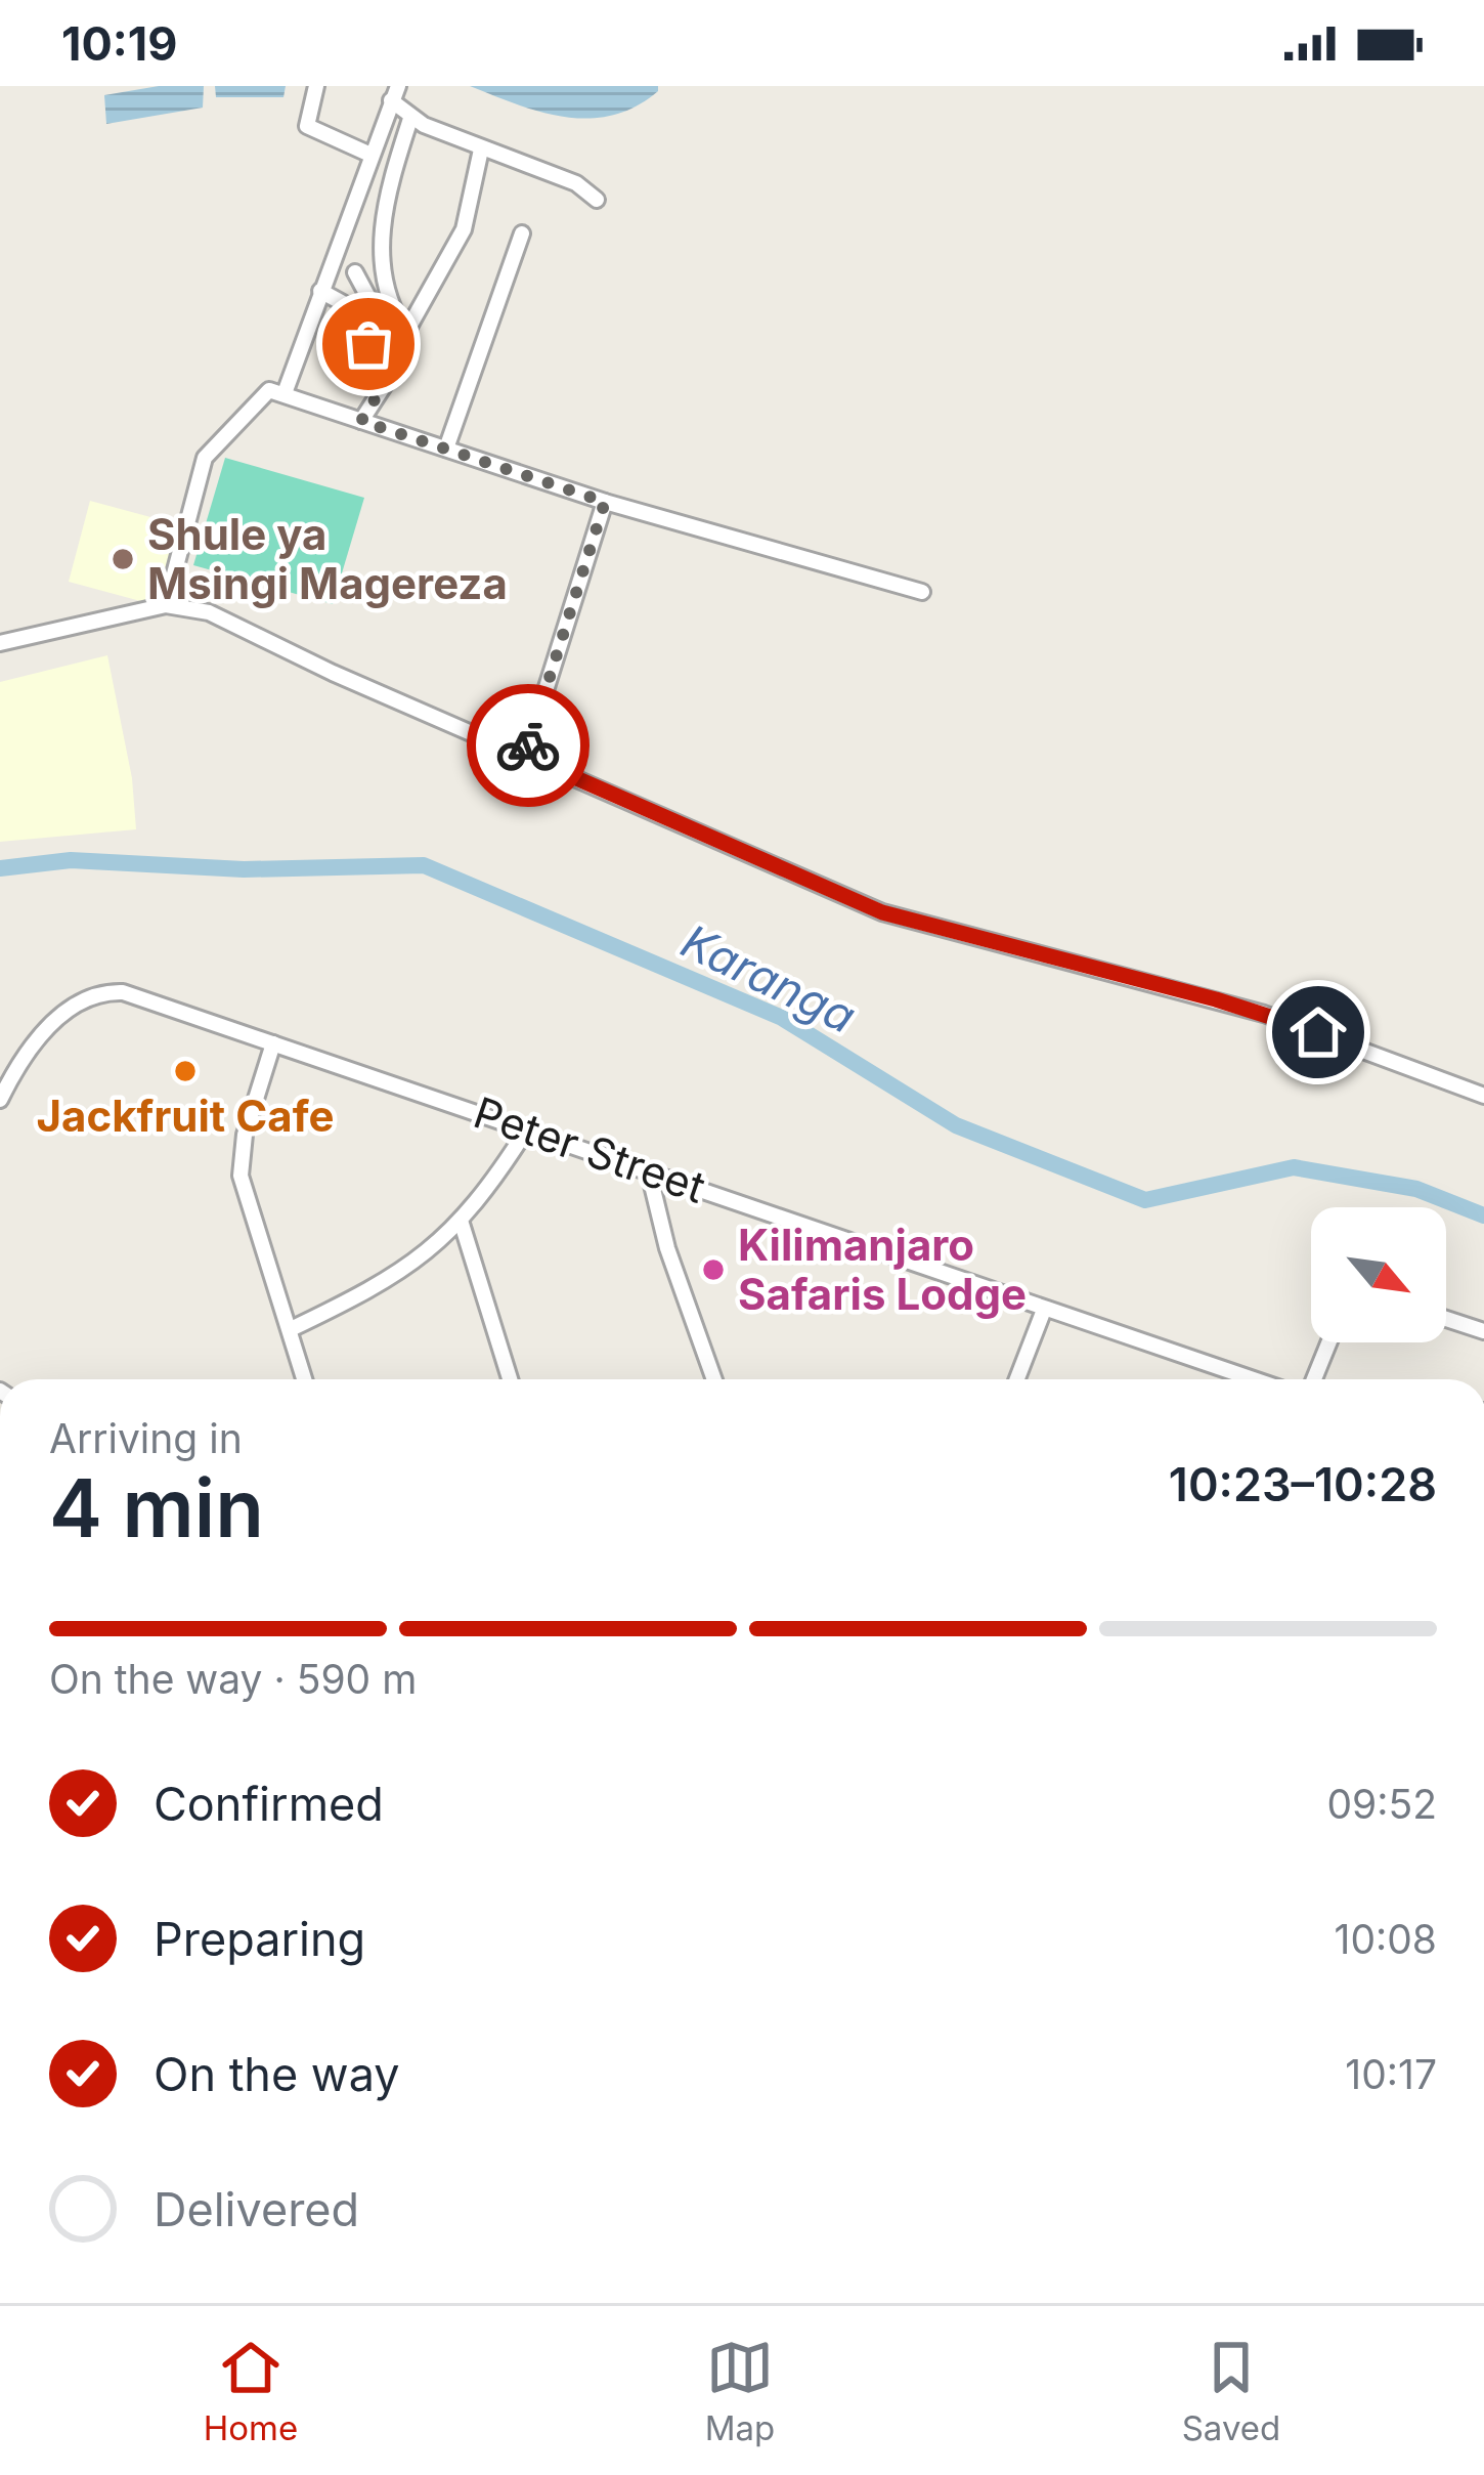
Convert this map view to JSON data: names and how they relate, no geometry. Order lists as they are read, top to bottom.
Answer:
{
  "streets": {
    "street": ["Peter Street"]
  },
  "water": ["Karanga"],
  "places": ["Shule ya Msingi Magereza", "Jackfruit Cafe", "Kilimanjaro Safaris Lodge"],
  "north": "bottom right",
  "page": {
    "status": "10:19",
    "heading": ["4 min", "Arriving in", "10:23–10:28"],
    "bar": "On the way · 590 m",
    "list": [
      ["Confirmed", "09:52"],
      ["Preparing", "10:08"],
      ["On the way", "10:17"],
      "Delivered"
    ],
    "tabs": ["Home", "Map", "Saved"]
  }
}
